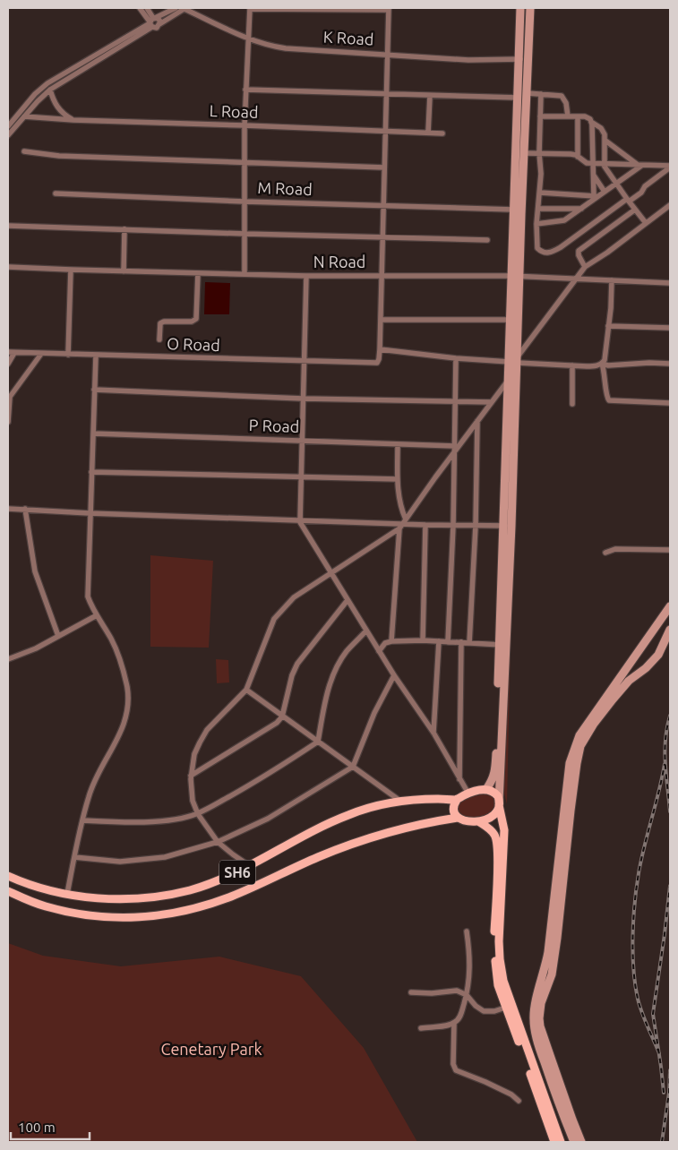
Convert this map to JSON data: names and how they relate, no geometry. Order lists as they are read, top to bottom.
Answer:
{
  "streets": {
    "main road": ["SH6"],
    "street": [
      "K Road",
      "L Road",
      "M Road",
      "N Road",
      "O Road",
      "P Road"
    ]
  },
  "parks": ["Cenetary Park"],
  "scale_bar": "100 m"
}
